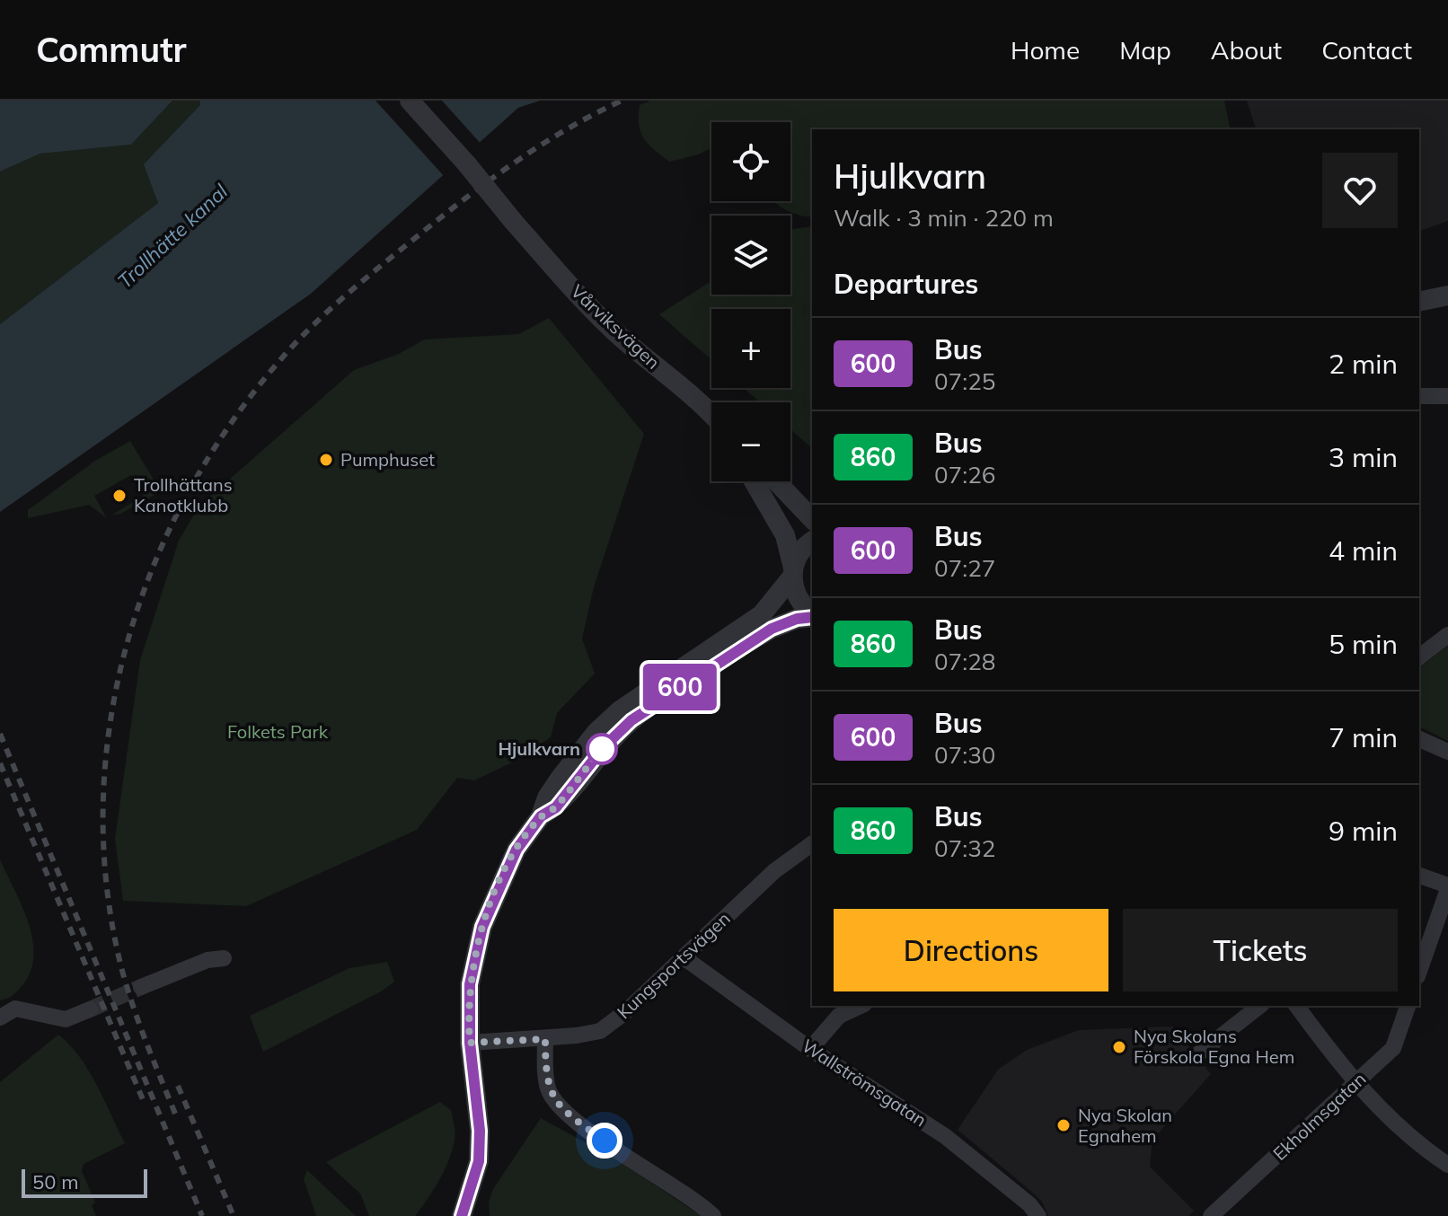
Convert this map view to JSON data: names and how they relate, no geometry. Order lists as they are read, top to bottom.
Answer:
{
  "streets": {
    "street": [
      "Vårviksvägen",
      "Kungsportsvägen",
      "Wallströmsgatan",
      "Ekholmsgatan"
    ]
  },
  "crossings": [
    ["Kungsportsvägen", "Wallströmsgatan"]
  ],
  "water": ["Trollhätte kanal"],
  "parks": ["Folkets Park"],
  "places": [
    "Pumphuset",
    "Trollhättans Kanotklubb",
    "Hjulkvarn",
    "Nya Skolans Förskola Egna Hem",
    "Nya Skolan Egnahem"
  ],
  "lines": ["bus line 600"],
  "scale_bar": "50 m",
  "page": {
    "header": "Commutr",
    "nav": [
      "Home",
      "Map",
      "About",
      "Contact"
    ],
    "on_map": "600",
    "map_buttons": ["+", "−"],
    "heading": [
      ["Hjulkvarn", "Walk · 3 min · 220 m"],
      "Departures"
    ],
    "list": [
      {
        "mark": "600",
        "name": "Bus",
        "note": "07:25",
        "value": "2 min"
      },
      {
        "mark": "860",
        "name": "Bus",
        "note": "07:26",
        "value": "3 min"
      },
      {
        "mark": "600",
        "name": "Bus",
        "note": "07:27",
        "value": "4 min"
      },
      {
        "mark": "860",
        "name": "Bus",
        "note": "07:28",
        "value": "5 min"
      },
      {
        "mark": "600",
        "name": "Bus",
        "note": "07:30",
        "value": "7 min"
      },
      {
        "mark": "860",
        "name": "Bus",
        "note": "07:32",
        "value": "9 min"
      }
    ],
    "buttons": ["Directions", "Tickets"],
    "scale": "50 m"
  }
}
